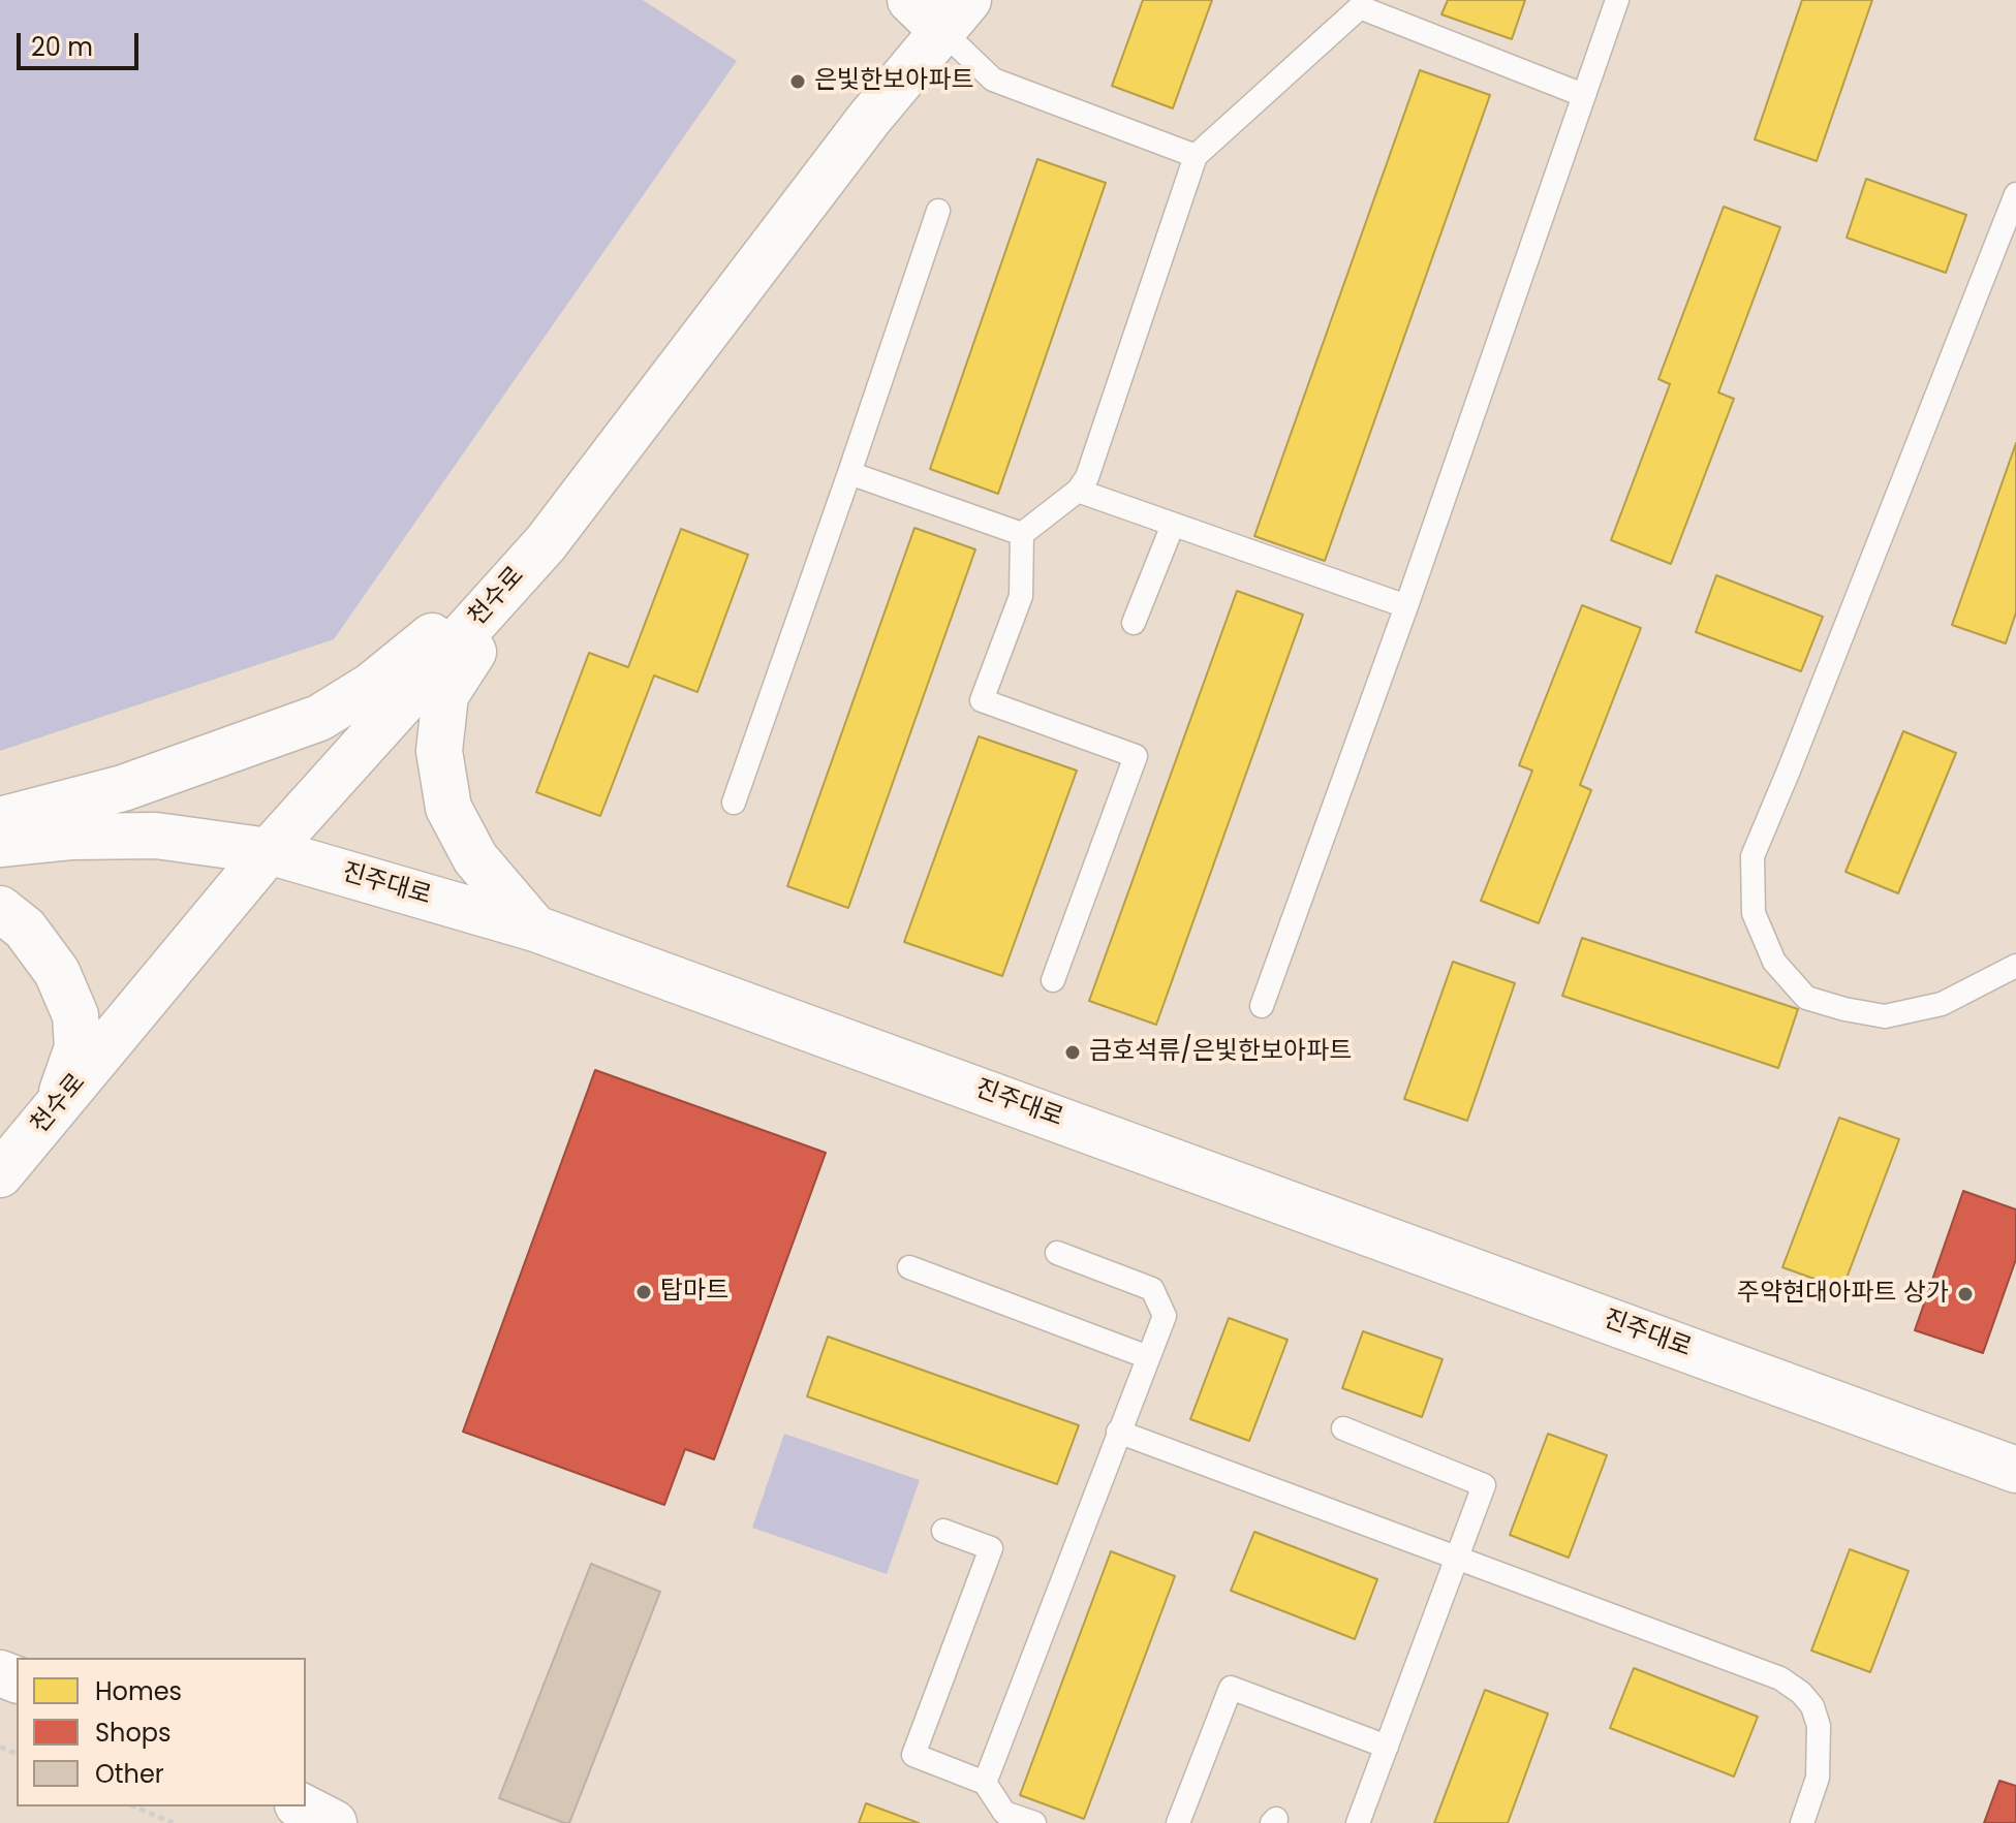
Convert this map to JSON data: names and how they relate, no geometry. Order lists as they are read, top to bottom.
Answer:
{
  "streets": {
    "street": ["천수로", "진주대로"]
  },
  "crossings": [
    ["천수로", "진주대로"]
  ],
  "places": [
    "은빛한보아파트",
    "금호석류/은빛한보아파트",
    "탑마트",
    "주약현대아파트 상가"
  ],
  "legend": ["Homes", "Shops", "Other"],
  "scale_bar": "20 m"
}
